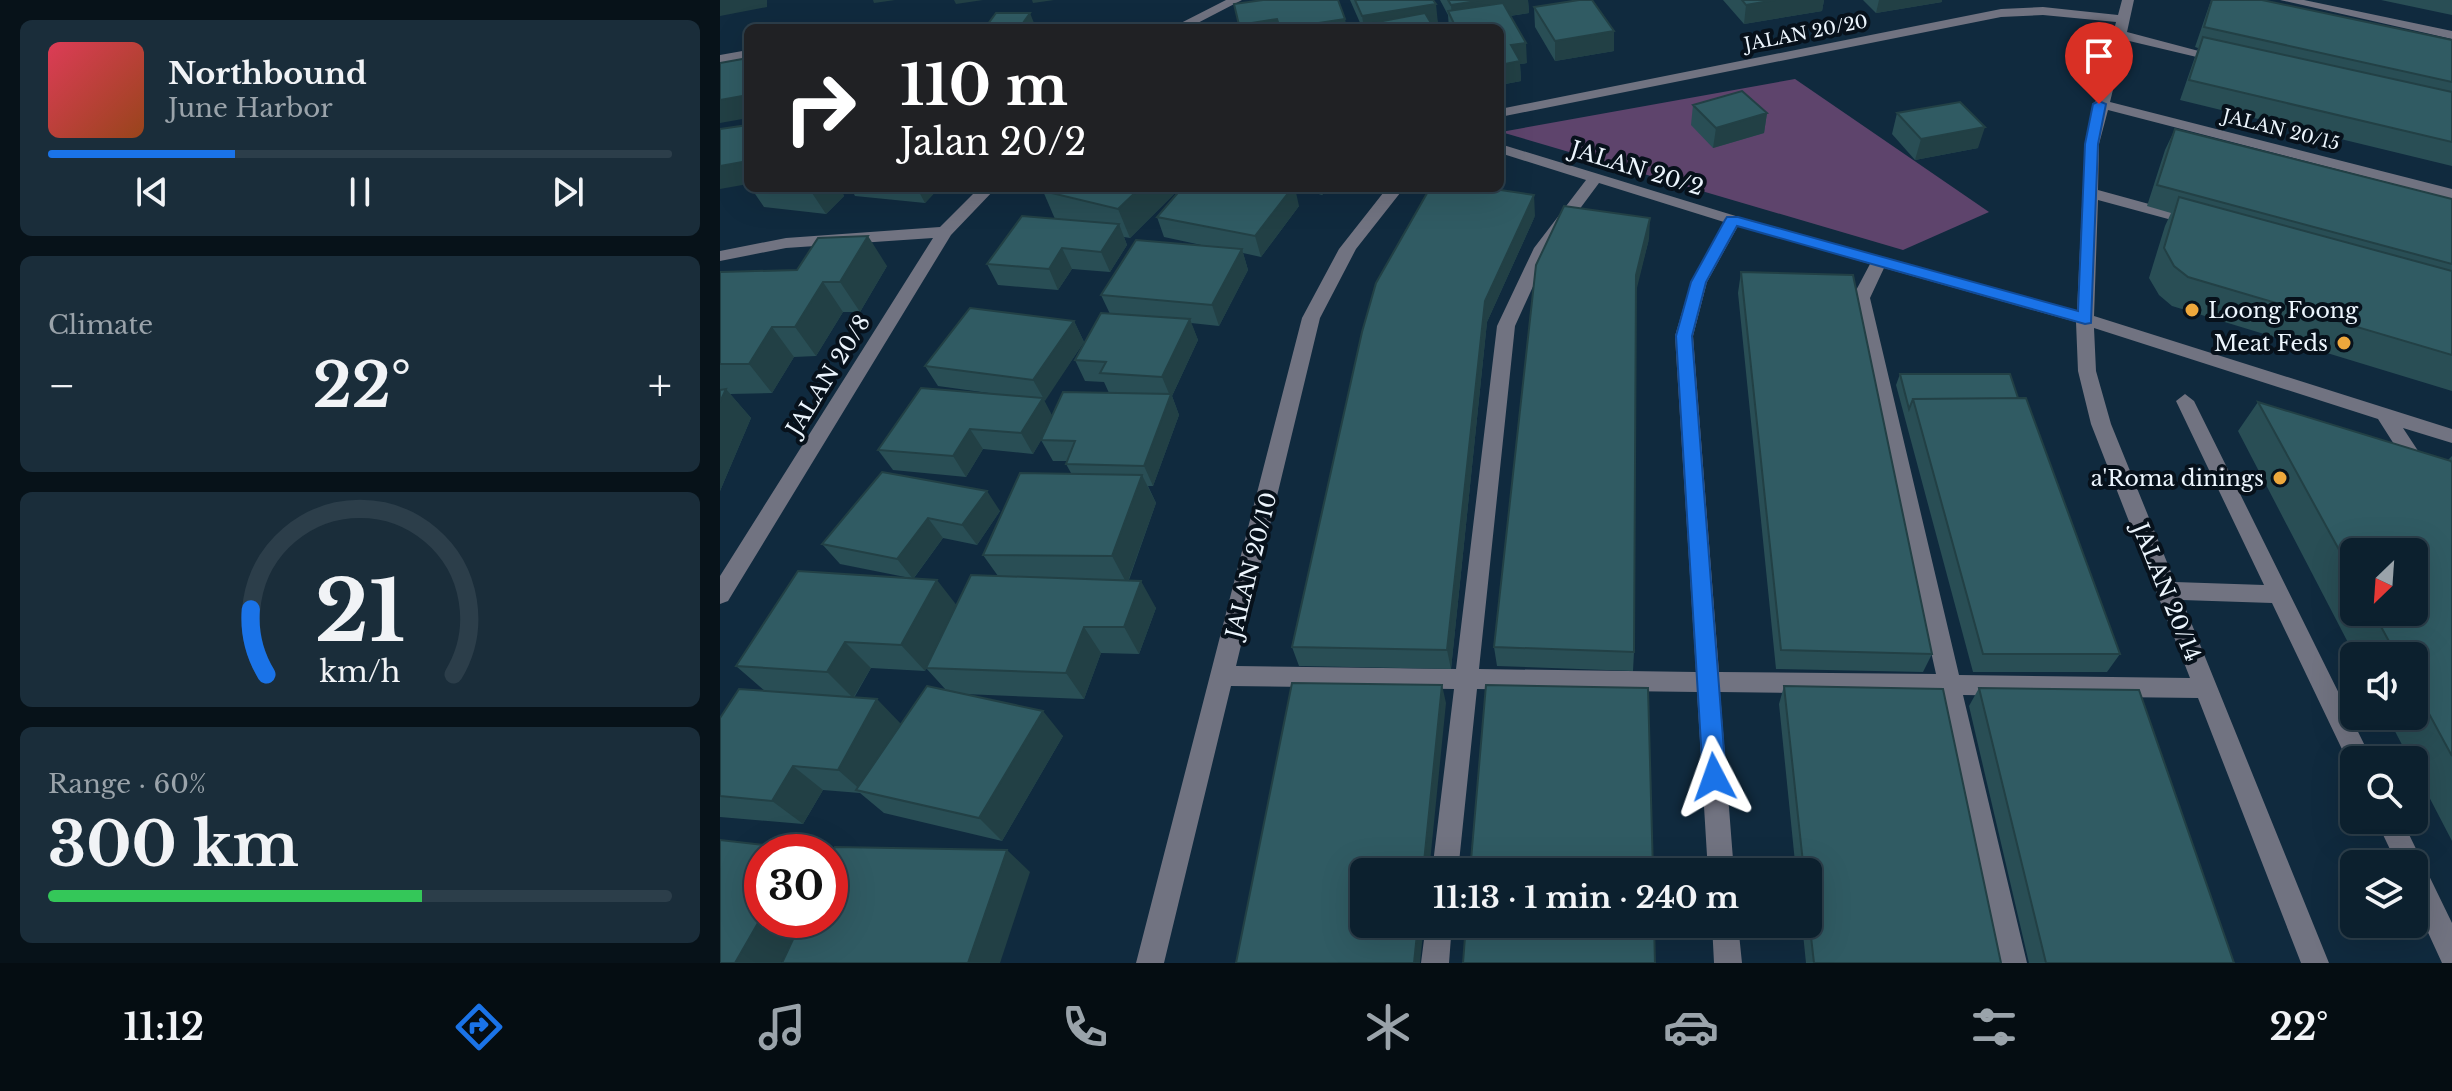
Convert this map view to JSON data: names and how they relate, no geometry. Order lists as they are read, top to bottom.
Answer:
{
  "streets": {
    "street": [
      "JALAN 20/20",
      "JALAN 20/15",
      "JALAN 20/2",
      "JALAN 20/8",
      "JALAN 20/10",
      "JALAN 20/14"
    ]
  },
  "crossings": [
    ["JALAN 20/20", "JALAN 20/14"],
    ["JALAN 20/15", "JALAN 20/14"],
    ["JALAN 20/2", "JALAN 20/14"]
  ],
  "places": ["Loong Foong", "Meat Feds", "a'Roma dinings"],
  "north": "bottom left",
  "page": {
    "turn": ["110 m", "Jalan 20/2"],
    "song": ["Northbound", "June Harbor"],
    "tile": [
      "Climate",
      ["Range · 60%", "300 km"]
    ],
    "heat": ["−", "22°", "+"],
    "limit": "30",
    "trip": "11:13 · 1 min · 240 m",
    "tabs": ["11:12", "22°"],
    "gauge": ["21", "km/h"]
  }
}
